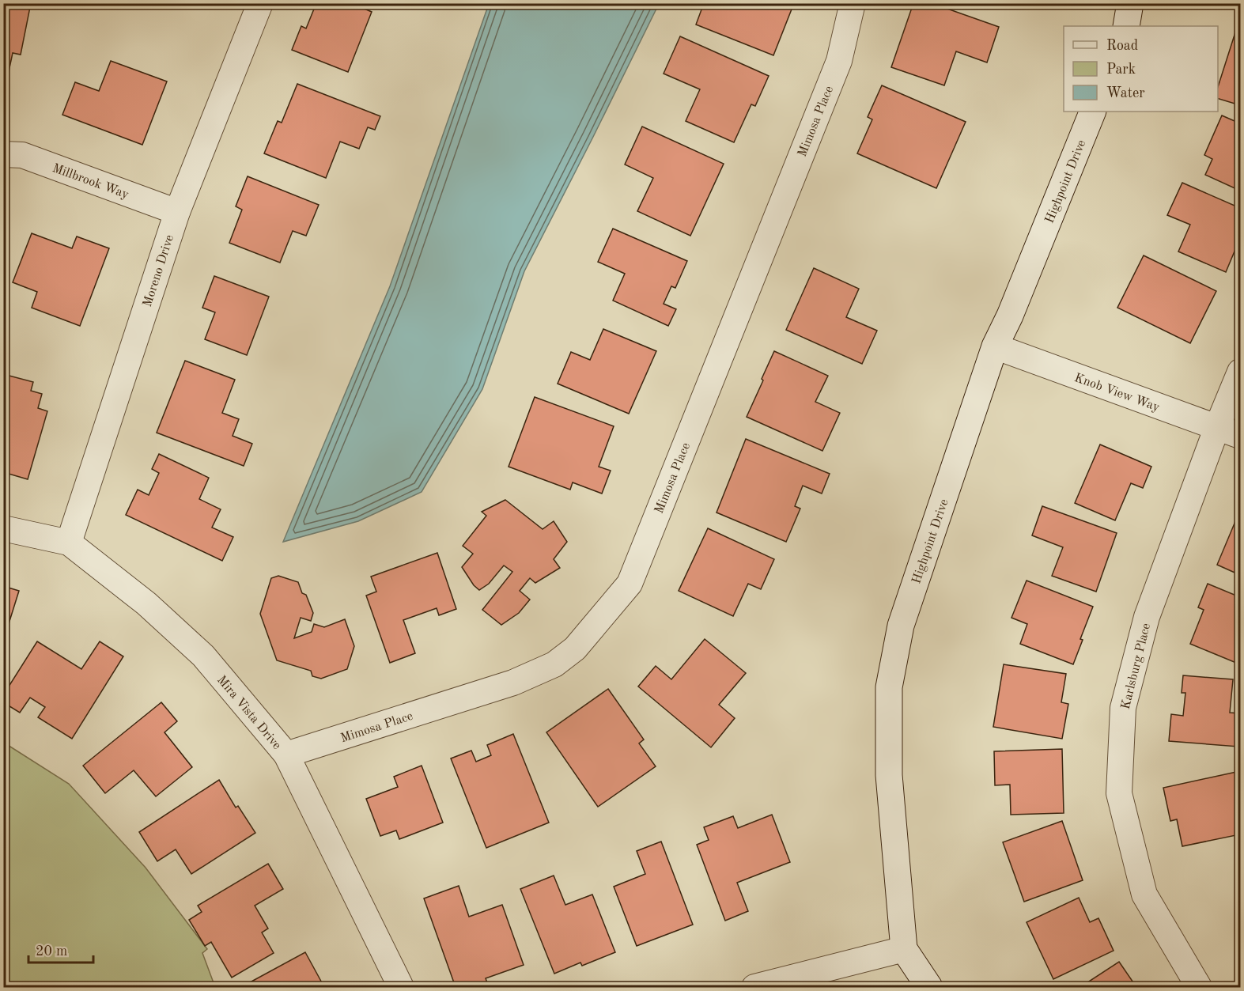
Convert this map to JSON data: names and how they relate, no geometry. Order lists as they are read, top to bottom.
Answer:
{
  "streets": {
    "street": [
      "Mimosa Place",
      "Millbrook Way",
      "Highpoint Drive",
      "Moreno Drive",
      "Knob View Way",
      "Karlsburg Place",
      "Mira Vista Drive"
    ]
  },
  "crossings": [
    ["Mimosa Place", "Mira Vista Drive"],
    ["Millbrook Way", "Moreno Drive"],
    ["Highpoint Drive", "Knob View Way"],
    ["Moreno Drive", "Mira Vista Drive"],
    ["Knob View Way", "Karlsburg Place"]
  ],
  "legend": ["Road", "Park", "Water"],
  "scale_bar": "20 m"
}
